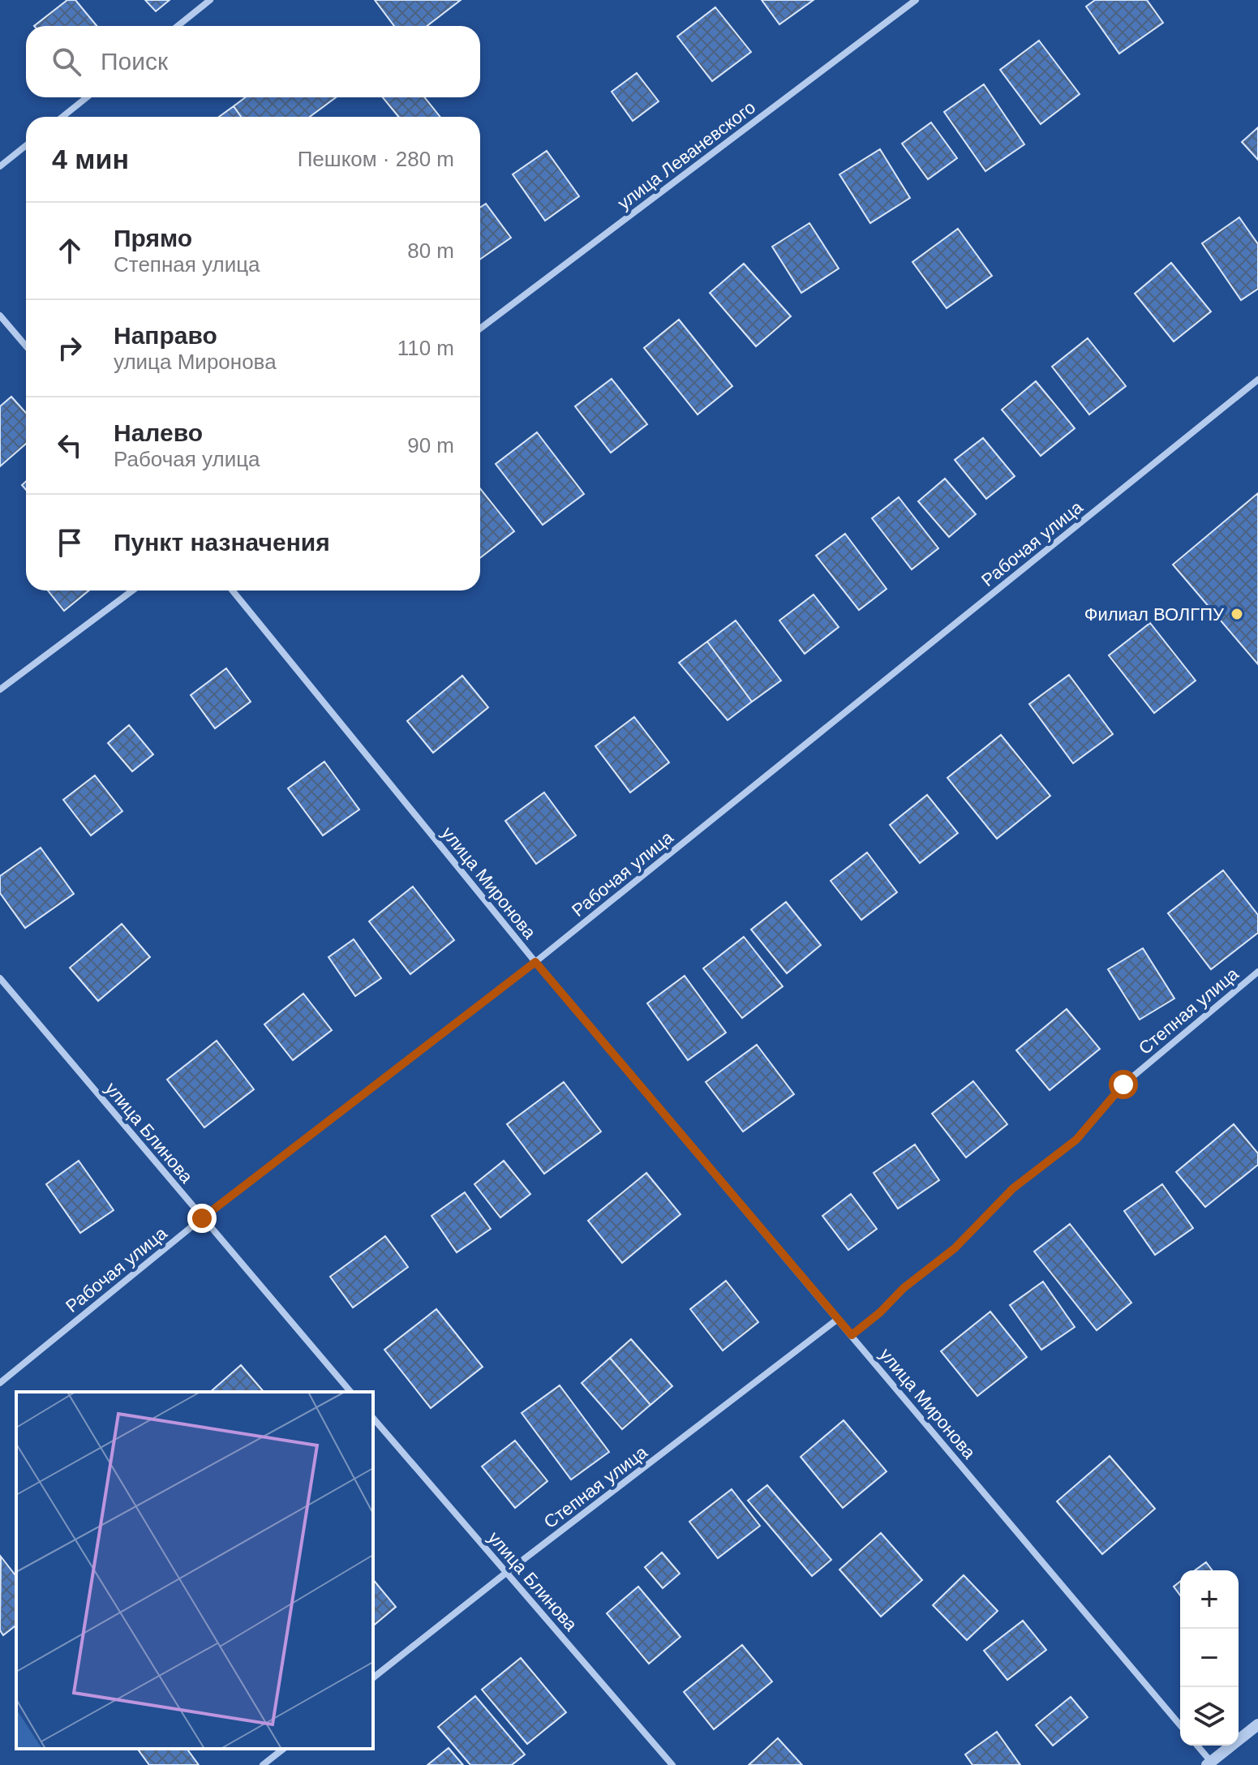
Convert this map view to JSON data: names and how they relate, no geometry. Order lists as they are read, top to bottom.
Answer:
{
  "streets": {
    "street": [
      "улица Леваневского",
      "Рабочая улица",
      "улица Миронова",
      "Степная улица",
      "улица Блинова"
    ]
  },
  "crossings": [
    ["Рабочая улица", "улица Миронова"],
    ["Рабочая улица", "улица Блинова"],
    ["улица Миронова", "Степная улица"],
    ["Степная улица", "улица Блинова"]
  ],
  "places": ["Филиал ВОЛГПУ"],
  "page": {
    "search": "Поиск",
    "heading": ["4 мин", "Пешком · 280 m"],
    "list": [
      ["Прямо", "Степная улица", "80 m"],
      ["Направо", "улица Миронова", "110 m"],
      ["Налево", "Рабочая улица", "90 m"],
      "Пункт назначения"
    ],
    "map_buttons": ["+", "−"]
  }
}
